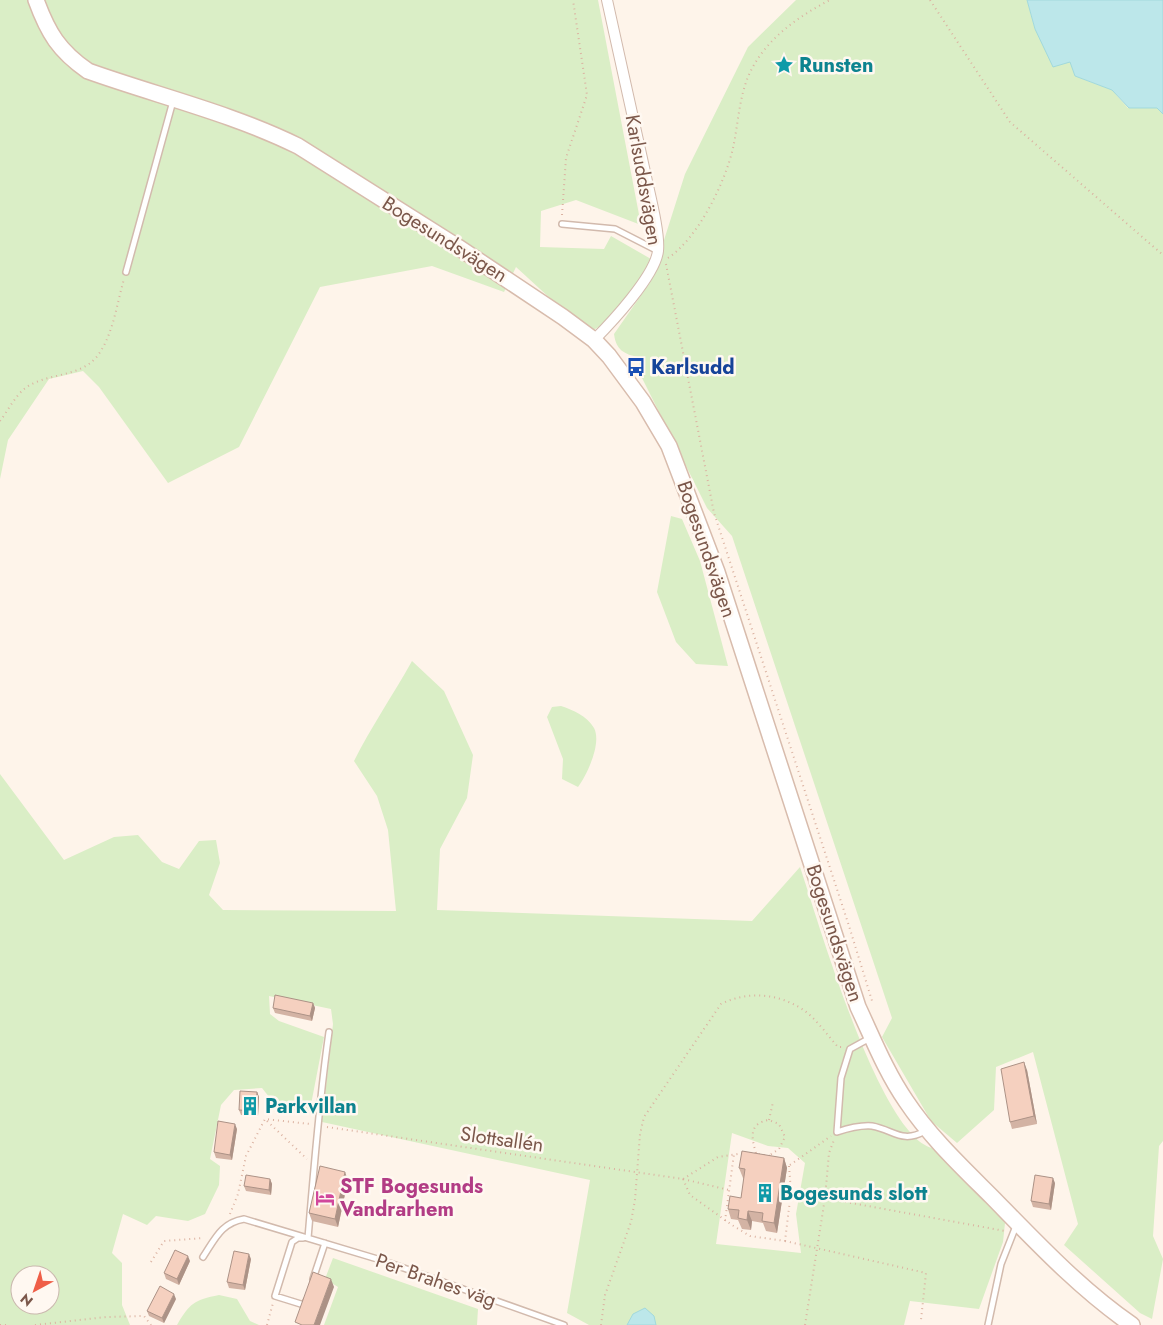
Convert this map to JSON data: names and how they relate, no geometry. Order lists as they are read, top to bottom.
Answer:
{
  "streets": {
    "street": ["Karlsuddsvägen", "Bogesundsvägen"],
    "lane": ["Per Brahes väg"],
    "path": ["Slottsallén"]
  },
  "crossings": [
    ["Karlsuddsvägen", "Bogesundsvägen"]
  ],
  "places": {
    "place": ["Runsten"],
    "bus stop": ["Karlsudd"],
    "building": ["Parkvillan", "Bogesunds slott"],
    "hotel": ["STF Bogesunds Vandrarhem"]
  },
  "north": "bottom left"
}
